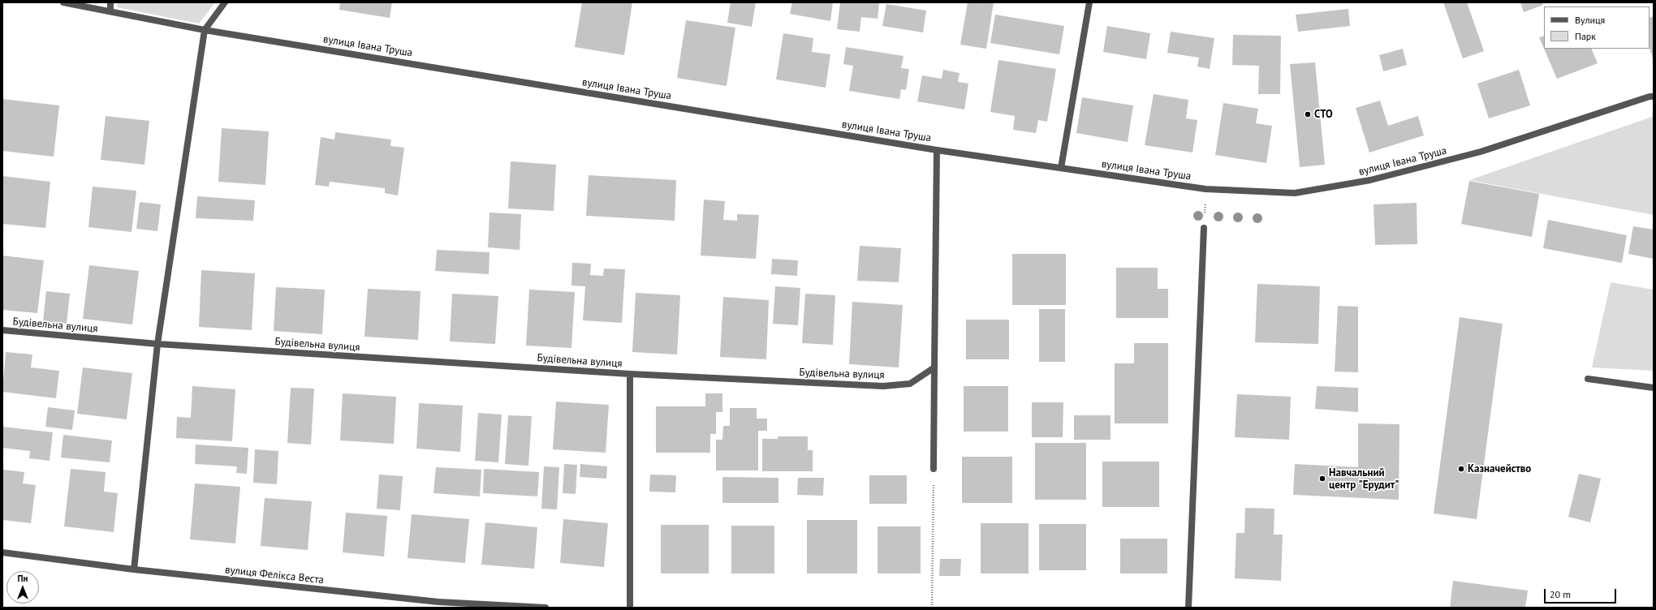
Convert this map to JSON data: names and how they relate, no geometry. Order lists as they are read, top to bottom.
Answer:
{
  "streets": {
    "street": ["вулиця Івана Труша", "Будівельна вулиця", "вулиця Фелікса Веста"]
  },
  "places": ["СТО", "Казначейство", "Навчальний центр \"Ерудит\""],
  "legend": ["Вулиця", "Парк"],
  "scale_bar": "20 m",
  "north": "top"
}
